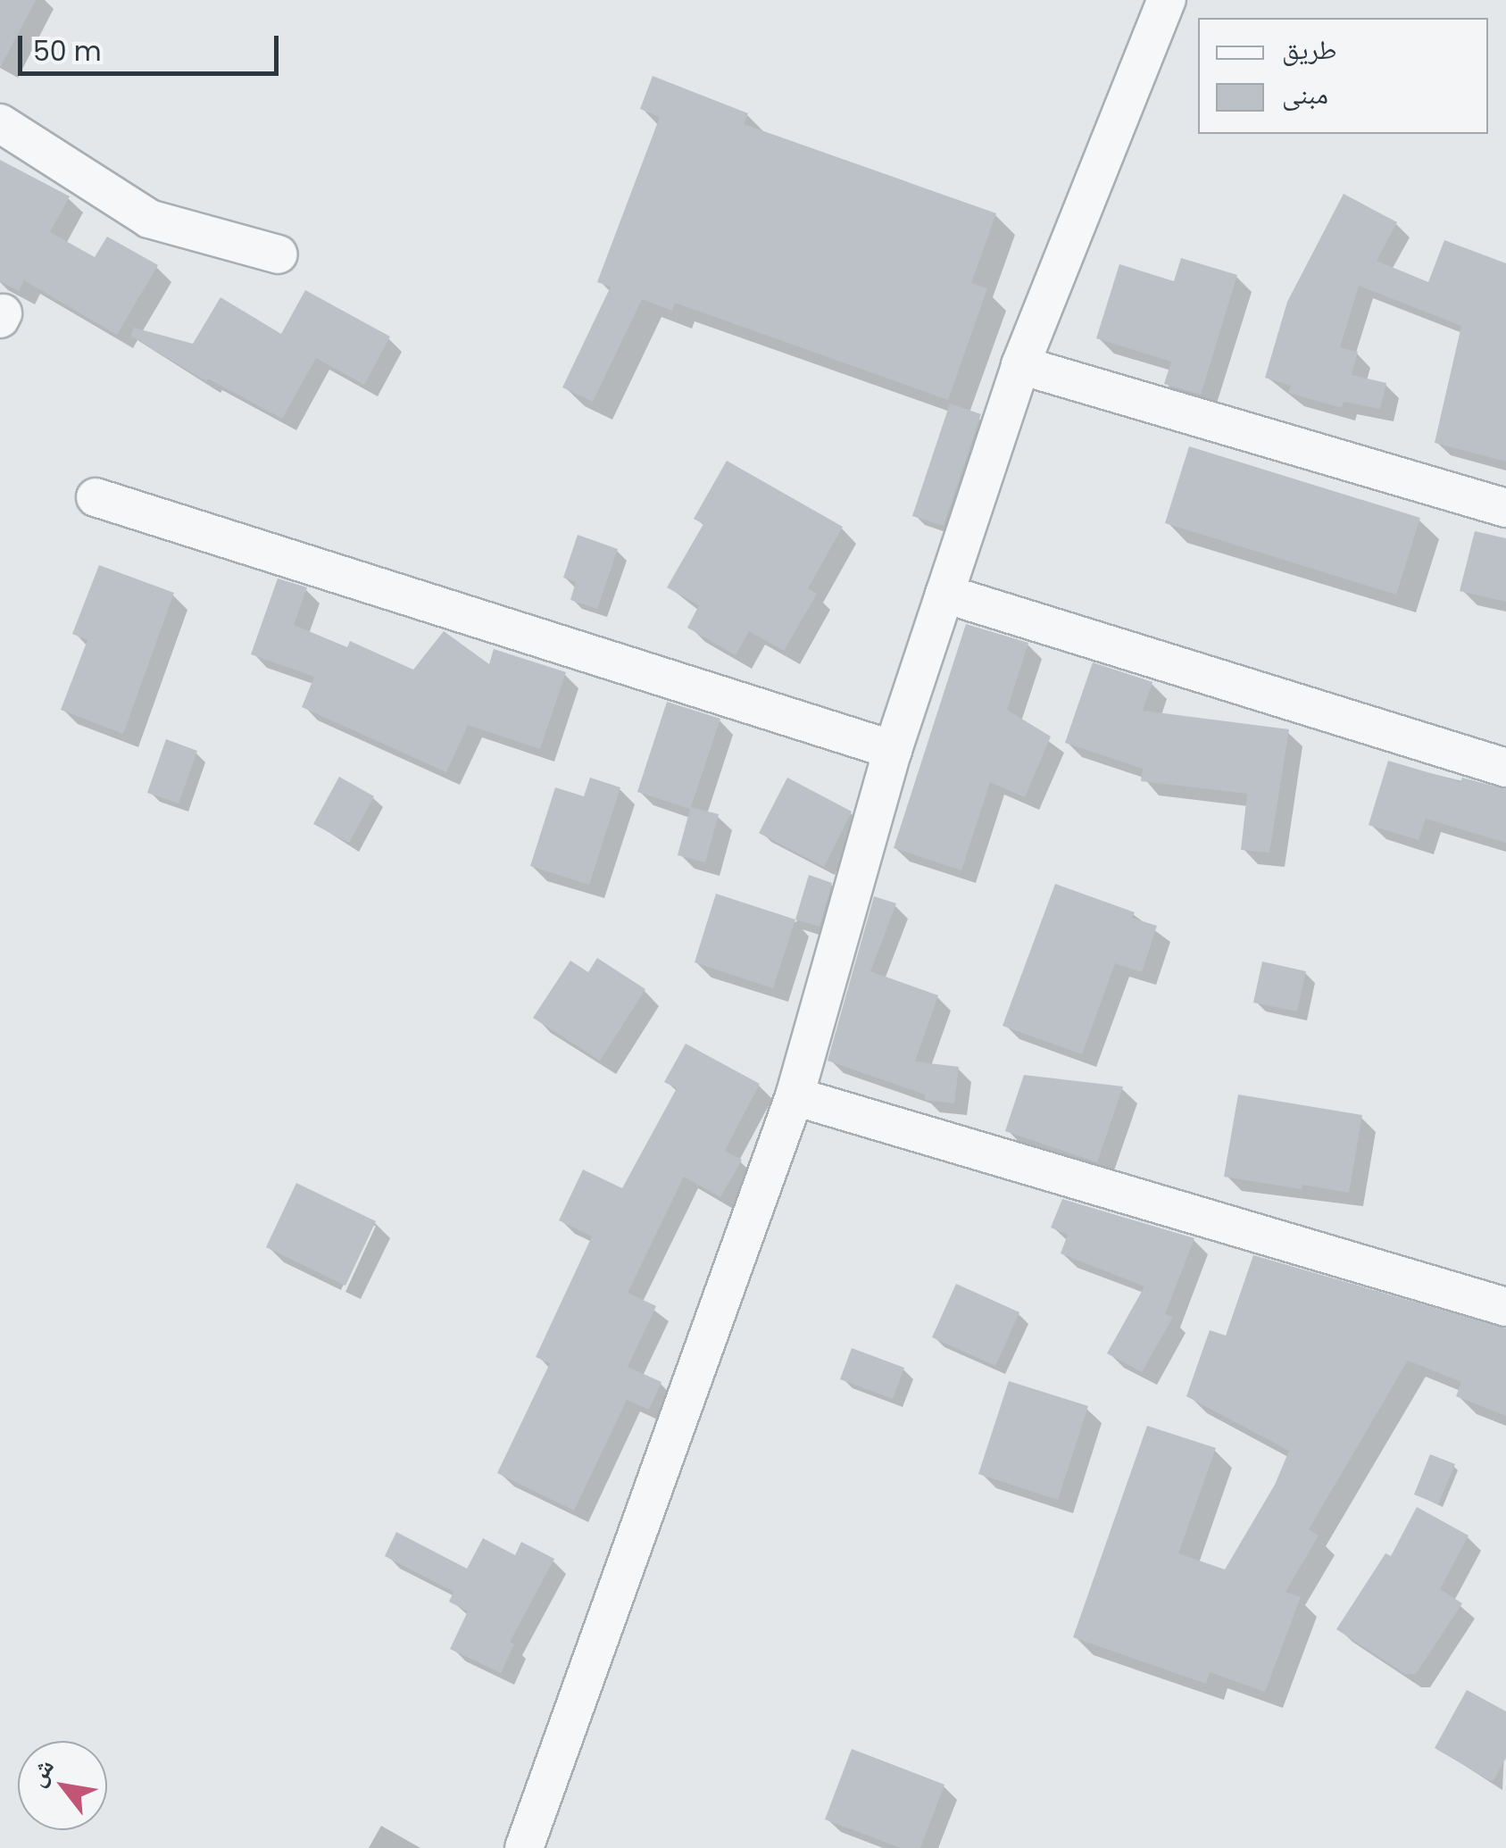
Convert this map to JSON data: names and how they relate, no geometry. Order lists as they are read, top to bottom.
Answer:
{
  "legend": ["طريق", "مبنى"],
  "scale_bar": "50 m",
  "north": "top left"
}
